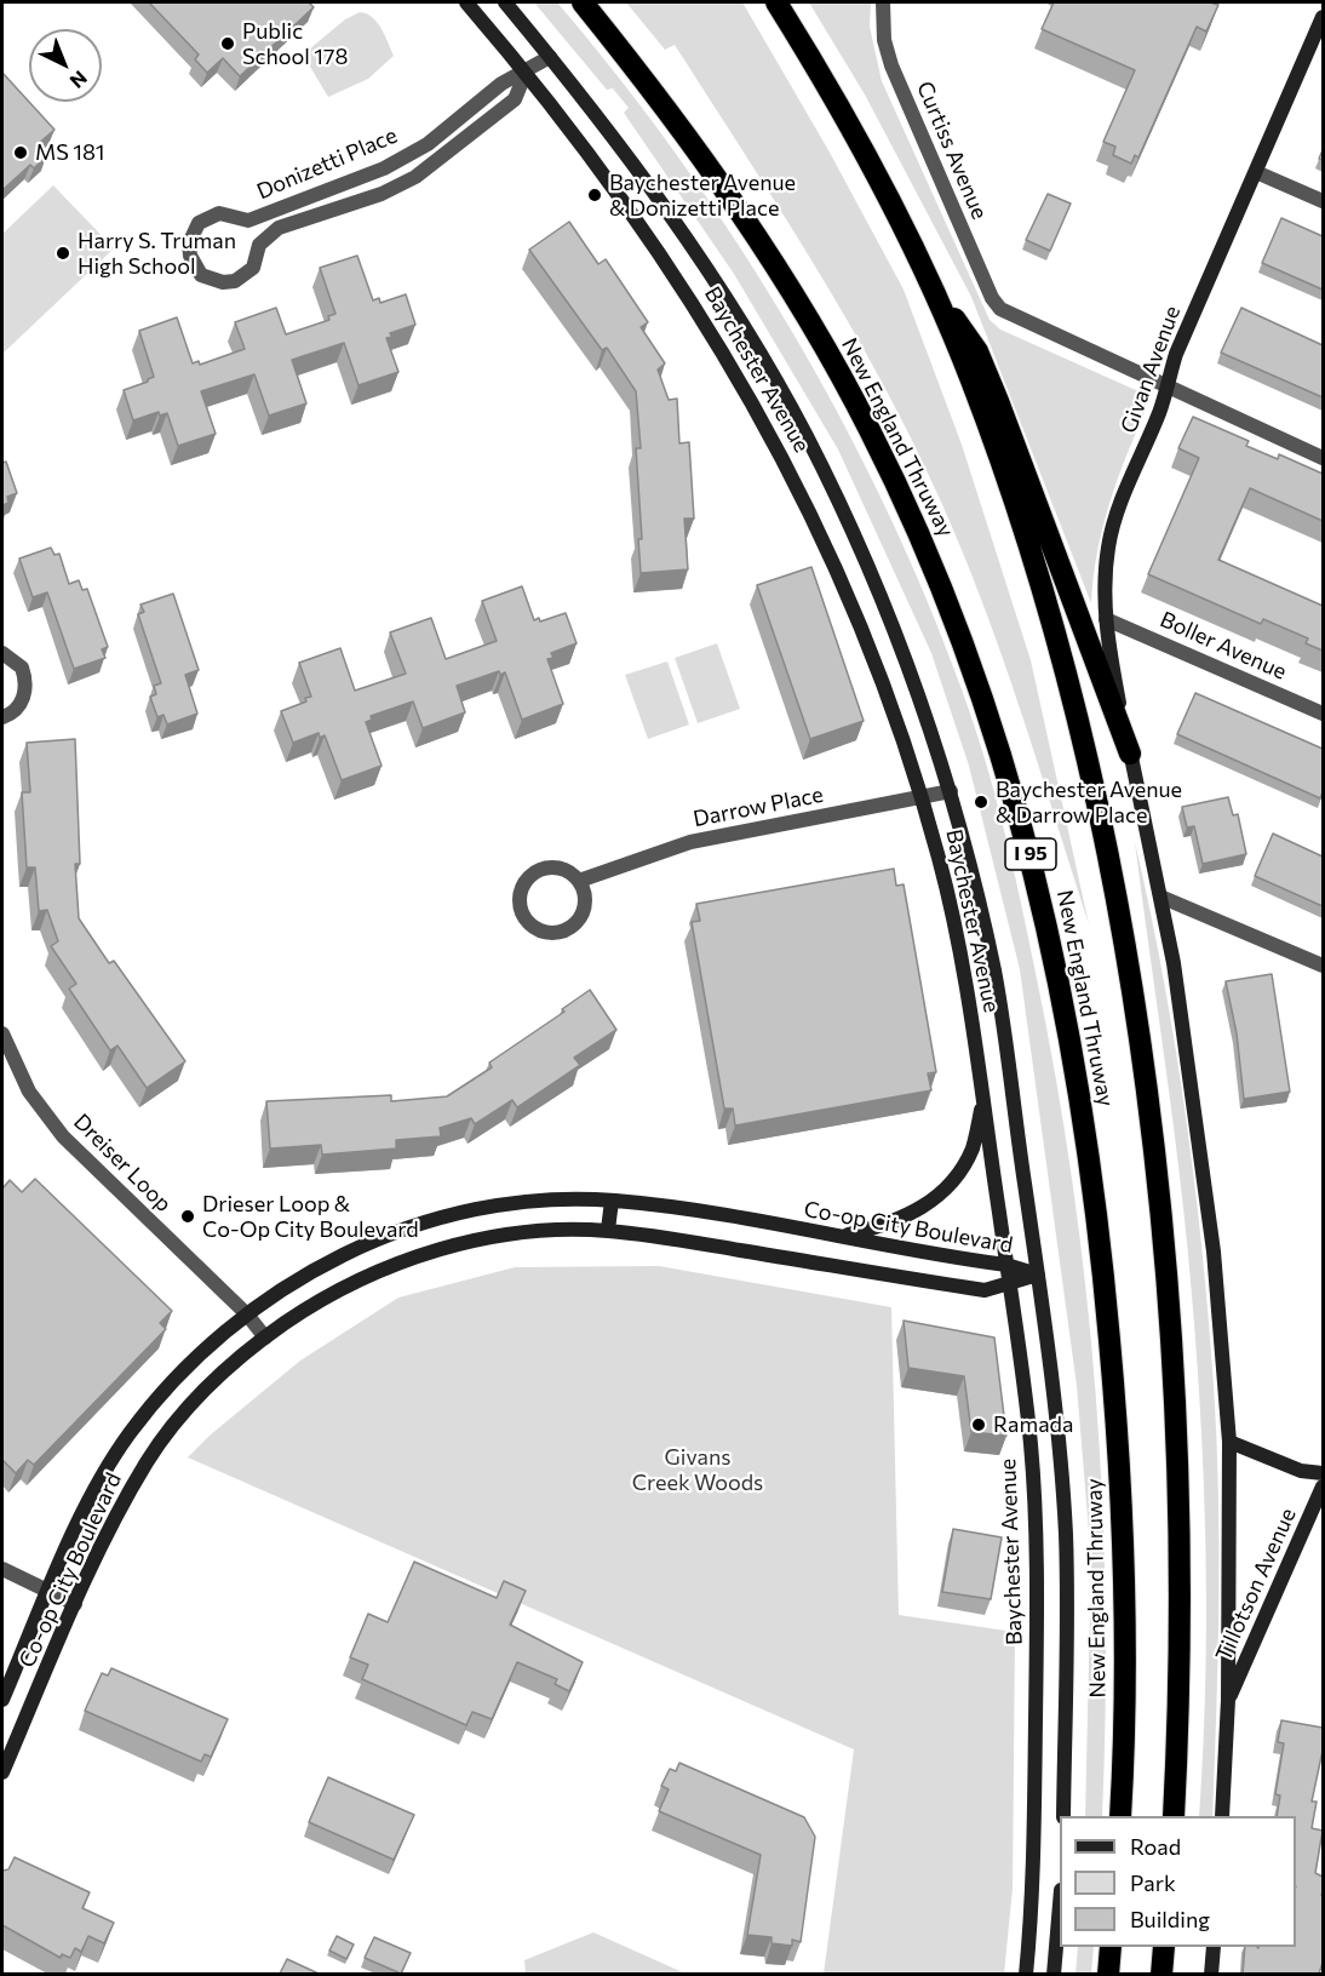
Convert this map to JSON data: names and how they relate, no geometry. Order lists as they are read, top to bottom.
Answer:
{
  "streets": {
    "highway": ["New England Thruway", "I 95"],
    "main road": [
      "Baychester Avenue",
      "Givan Avenue",
      "Co-op City Boulevard",
      "Tillotson Avenue"
    ],
    "street": [
      "Curtiss Avenue",
      "Donizetti Place",
      "Boller Avenue",
      "Darrow Place",
      "Dreiser Loop"
    ]
  },
  "crossings": [
    ["Curtiss Avenue", "Givan Avenue"],
    ["Donizetti Place", "Baychester Avenue"],
    ["Baychester Avenue", "Darrow Place"],
    ["Baychester Avenue", "Co-op City Boulevard"],
    ["Givan Avenue", "Boller Avenue"],
    ["Dreiser Loop", "Co-op City Boulevard"]
  ],
  "parks": ["Givans Creek Woods"],
  "places": [
    "Public School 178",
    "MS 181",
    "Baychester Avenue & Donizetti Place",
    "Harry S. Truman High School",
    "Baychester Avenue & Darrow Place",
    "Drieser Loop & Co-Op City Boulevard",
    "Ramada"
  ],
  "legend": ["Road", "Park", "Building"],
  "north": "bottom right"
}
